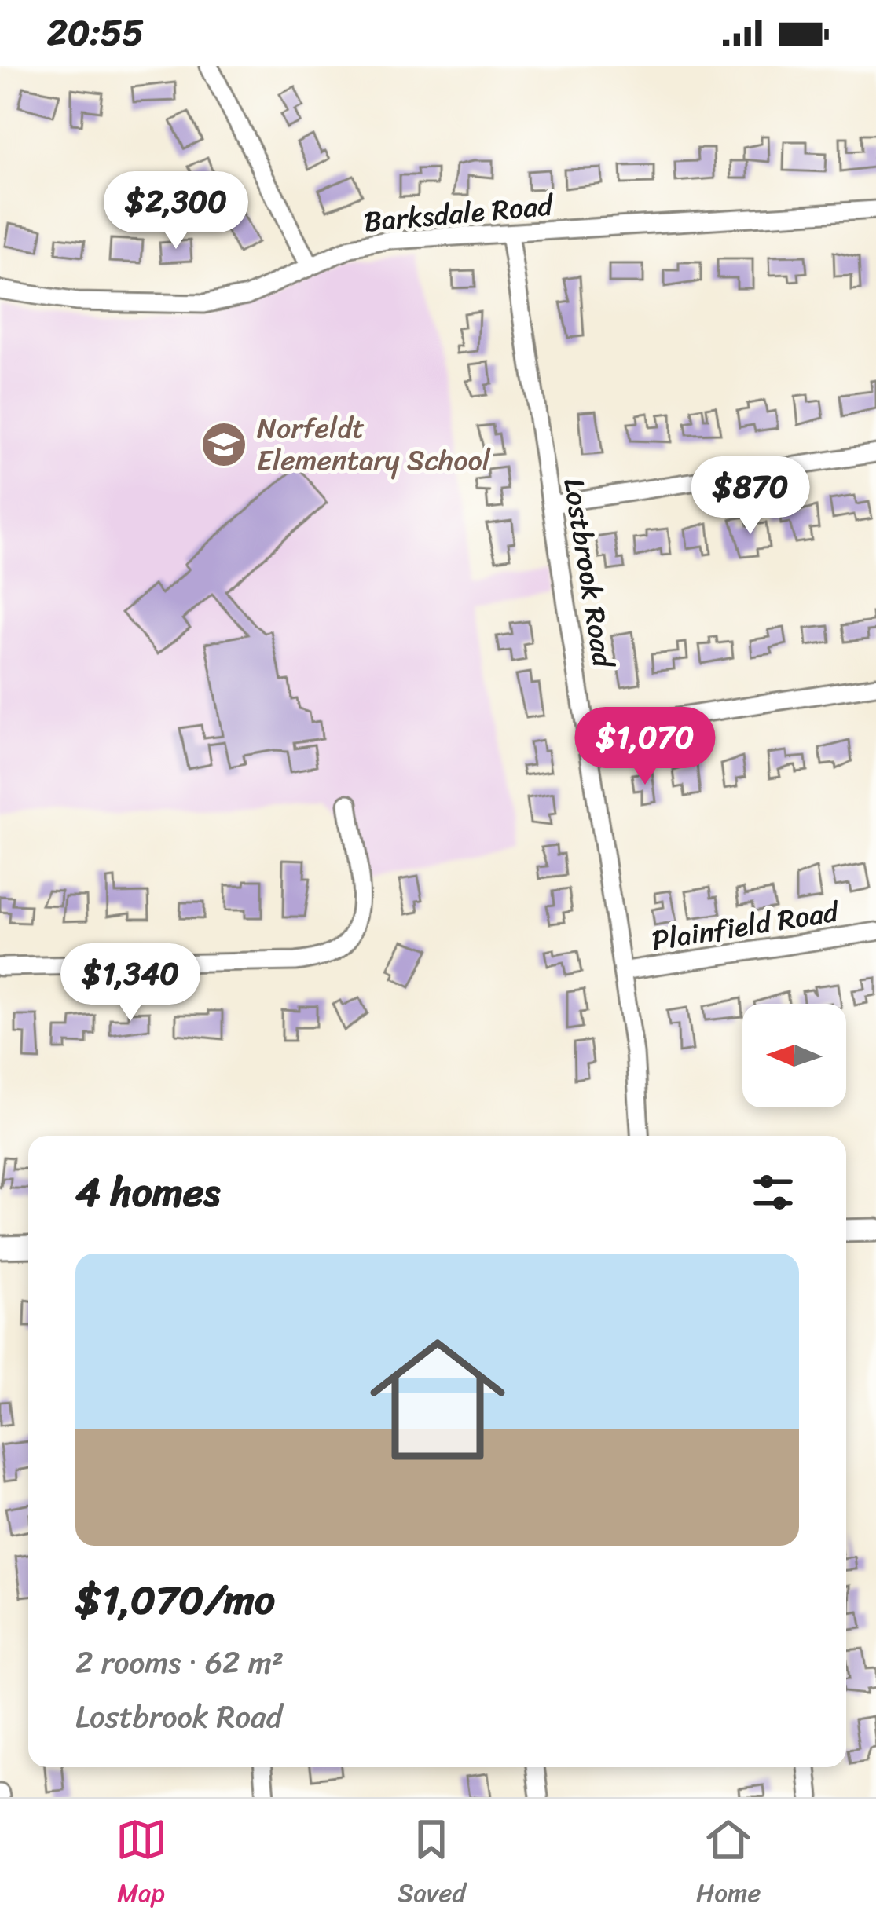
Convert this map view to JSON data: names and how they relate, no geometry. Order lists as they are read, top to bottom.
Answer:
{
  "streets": {
    "street": ["Barksdale Road", "Lostbrook Road", "Plainfield Road"]
  },
  "crossings": [
    ["Barksdale Road", "Lostbrook Road"],
    ["Lostbrook Road", "Plainfield Road"]
  ],
  "places": {
    "school or university": ["Norfeldt Elementary School"]
  },
  "north": "left",
  "page": {
    "status": "20:55",
    "price": [
      "$2,300",
      "$870",
      "$1,070",
      "$1,340"
    ],
    "heading": "4 homes",
    "list": [
      {
        "name": "$1,070/mo",
        "note": "2 rooms · 62 m² · Lostbrook Road"
      }
    ],
    "tabs": ["Map", "Saved", "Home"]
  }
}
